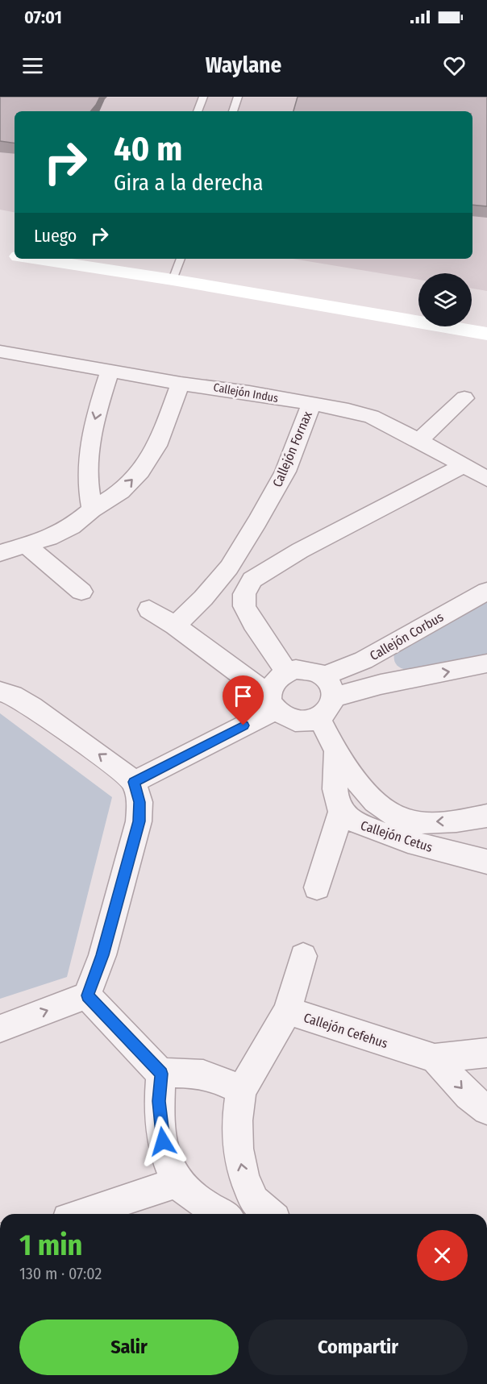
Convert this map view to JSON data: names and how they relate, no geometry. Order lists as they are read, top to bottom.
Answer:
{
  "streets": {
    "street": [
      "Callejón Indus",
      "Callejón Fornax",
      "Callejón Corbus",
      "Callejón Cetus",
      "Callejón Cefehus"
    ]
  },
  "crossings": [
    ["Callejón Indus", "Callejón Fornax"],
    ["Callejón Corbus", "Callejón Cetus"]
  ],
  "page": {
    "status": "07:01",
    "header": "Waylane",
    "turn": ["40 m", "Gira a la derecha"],
    "then": "Luego",
    "heading": ["1 min", "130 m · 07:02"],
    "buttons": ["Salir", "Compartir"]
  }
}
